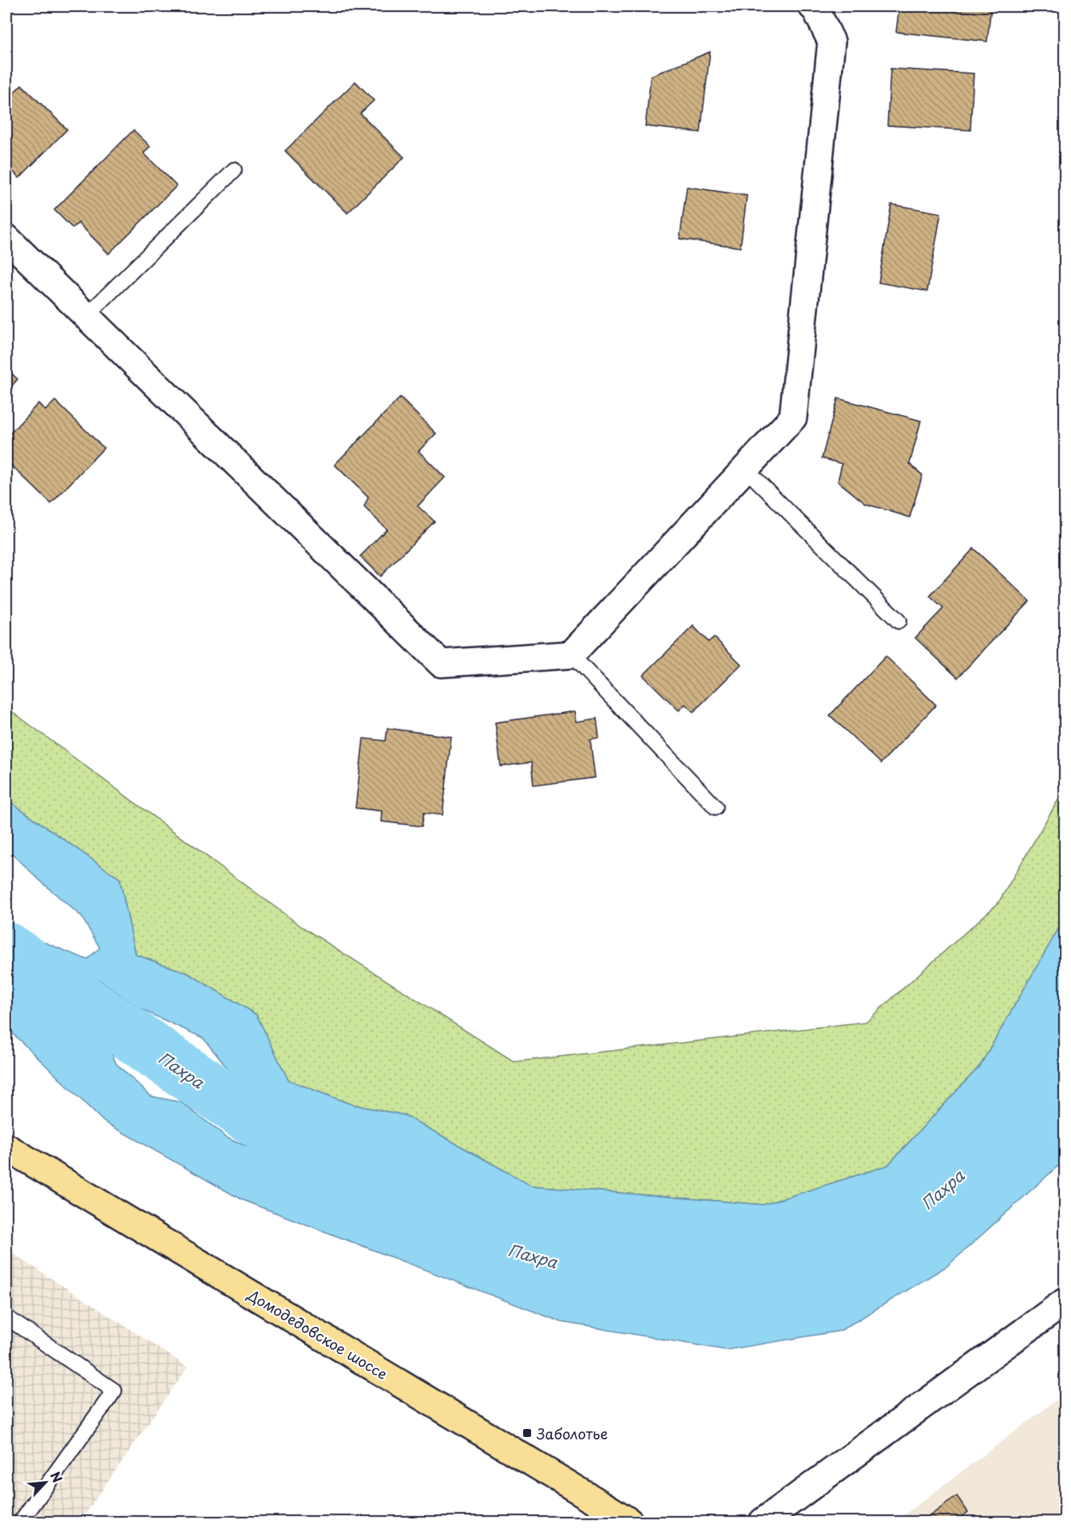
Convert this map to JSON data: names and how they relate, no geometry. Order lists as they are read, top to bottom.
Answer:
{
  "streets": {
    "main road": ["Домодедовское шоссе"]
  },
  "water": ["Пахра"],
  "places": {
    "transit": ["Заболотье"]
  },
  "north": "top right"
}
